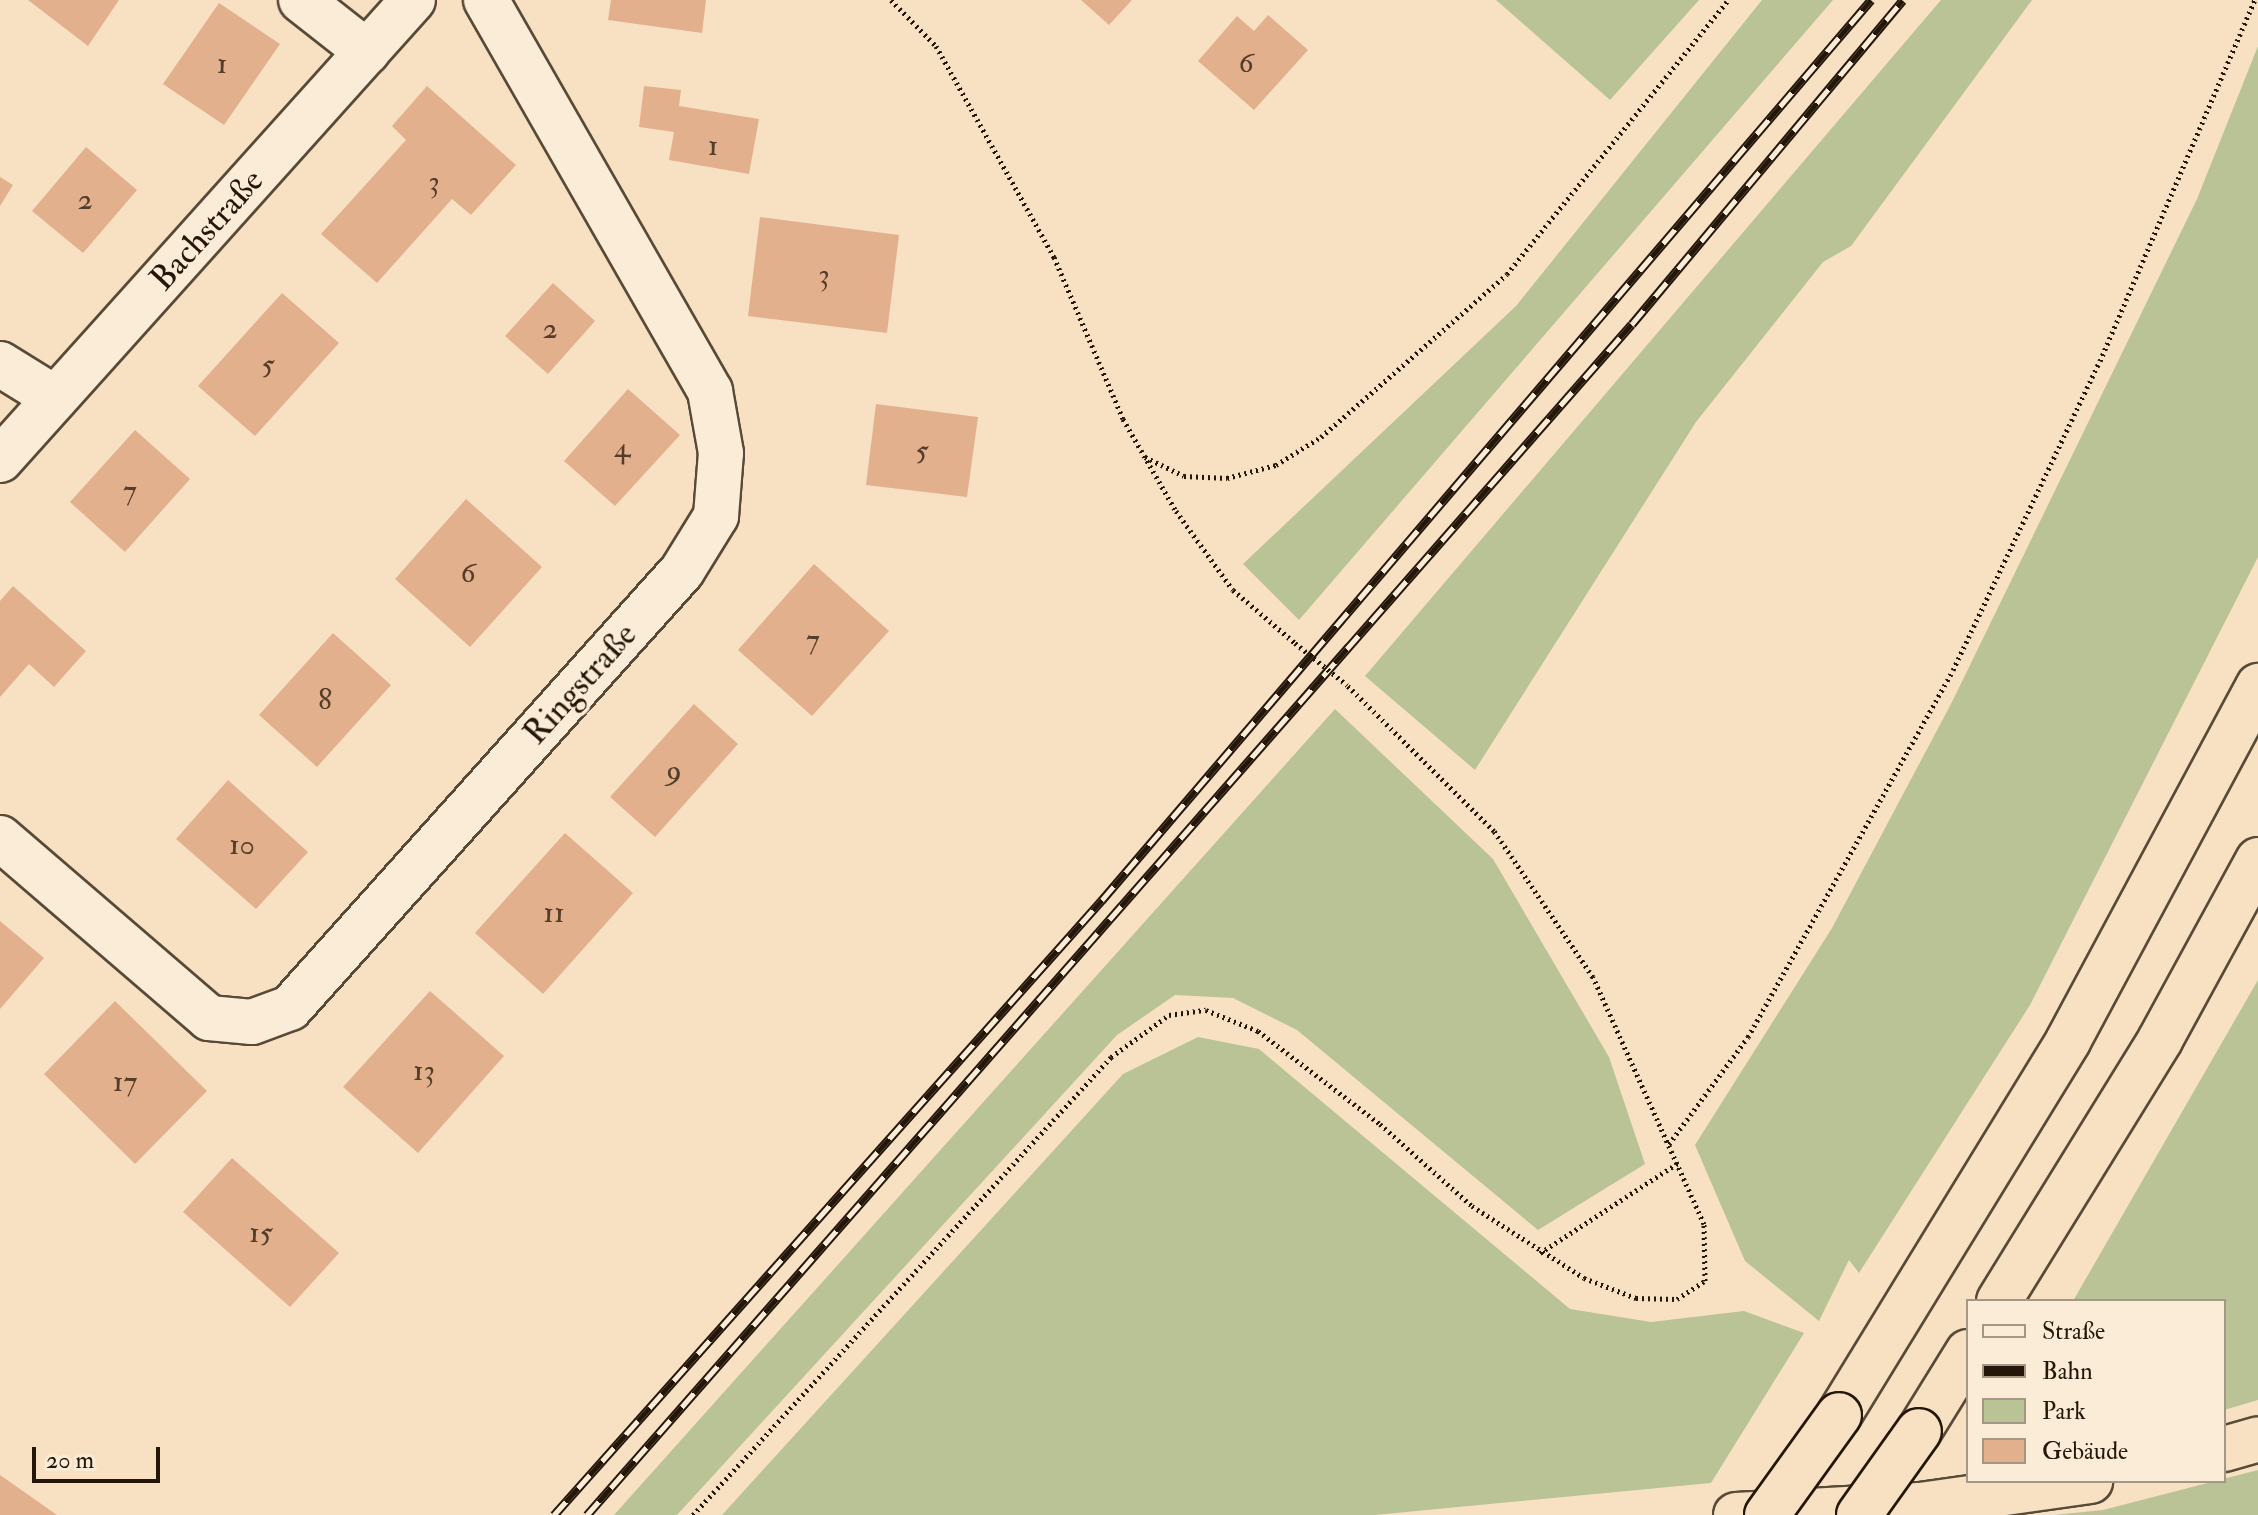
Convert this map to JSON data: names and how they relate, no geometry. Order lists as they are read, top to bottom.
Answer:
{
  "streets": {
    "street": ["Bachstraße", "Ringstraße"]
  },
  "house_numbers": [
    "6",
    "1",
    "1",
    "3",
    "2",
    "3",
    "2",
    "5",
    "4",
    "5",
    "7",
    "6",
    "7",
    "8",
    "9",
    "10",
    "11",
    "13",
    "17",
    "15"
  ],
  "legend": [
    "Straße",
    "Bahn",
    "Park",
    "Gebäude"
  ],
  "scale_bar": "20 m"
}
